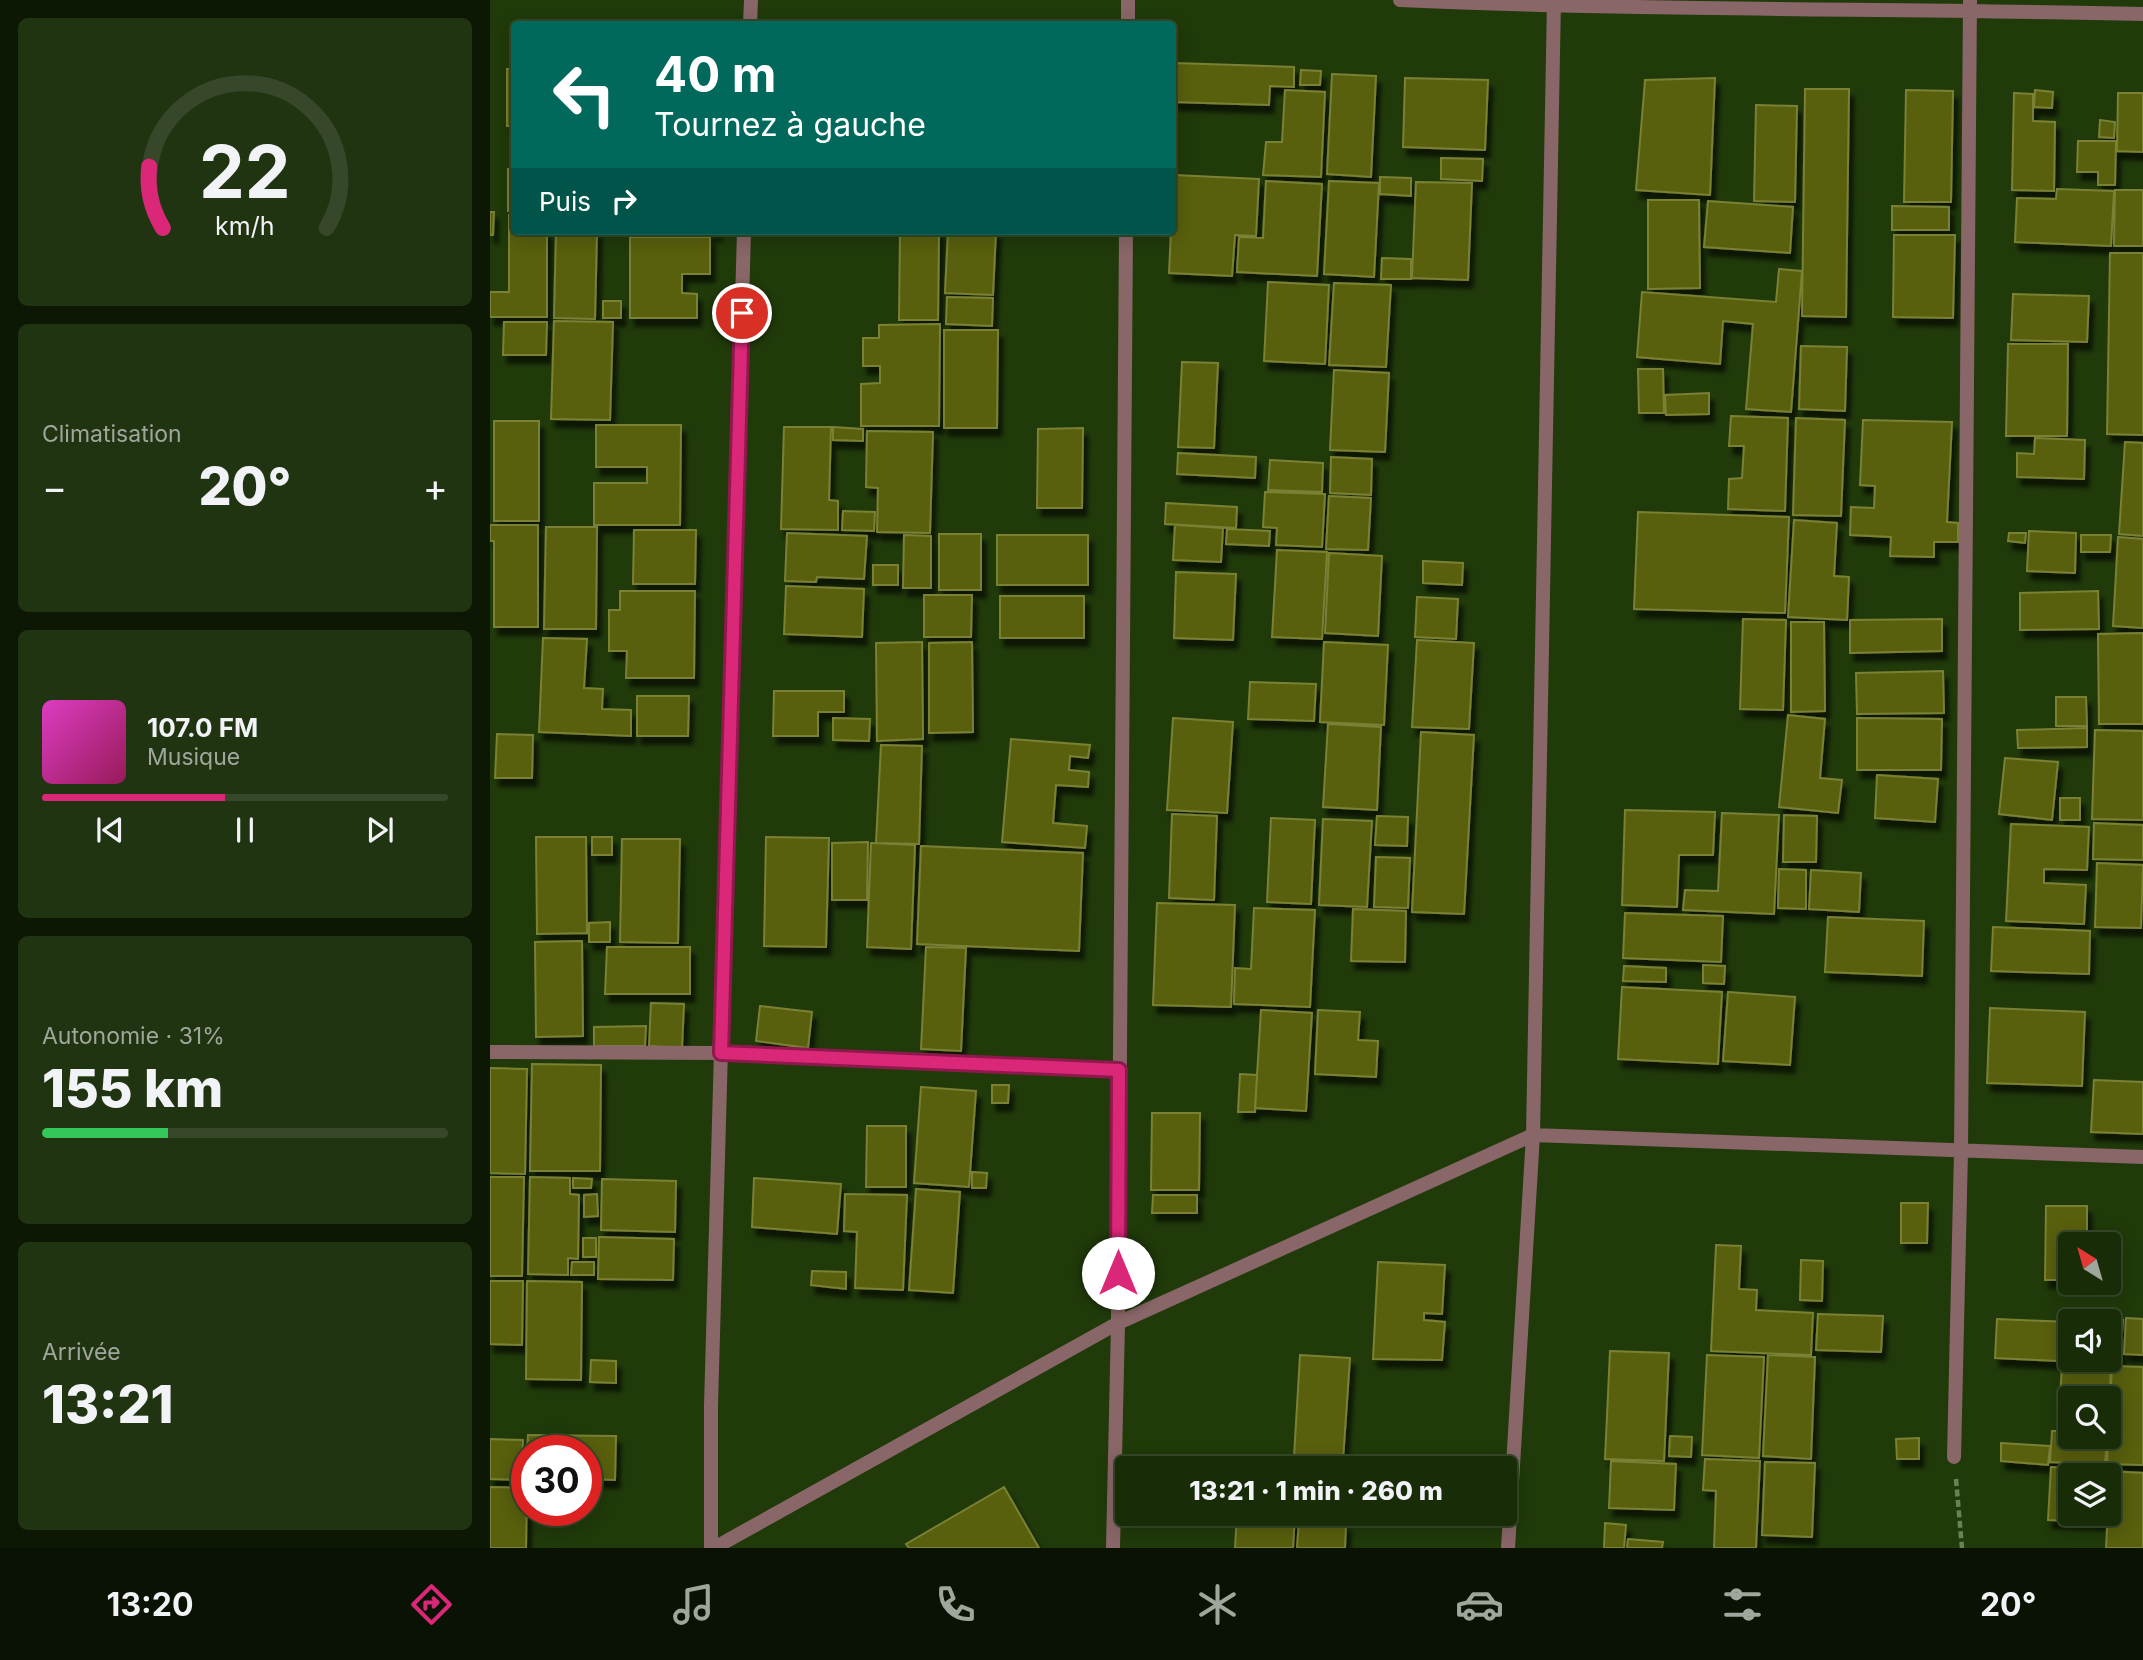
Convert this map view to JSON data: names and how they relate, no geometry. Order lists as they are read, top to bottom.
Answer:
{
  "north": "top left",
  "page": {
    "turn": ["40 m", "Tournez à gauche"],
    "then": "Puis",
    "tile": [
      "Climatisation",
      ["Autonomie · 31%", "155 km"],
      ["Arrivée", "13:21"]
    ],
    "heat": ["−", "20°", "+"],
    "song": ["107.0 FM", "Musique"],
    "limit": "30",
    "trip": "13:21 · 1 min · 260 m",
    "tabs": ["13:20", "20°"],
    "gauge": ["22", "km/h"]
  }
}
